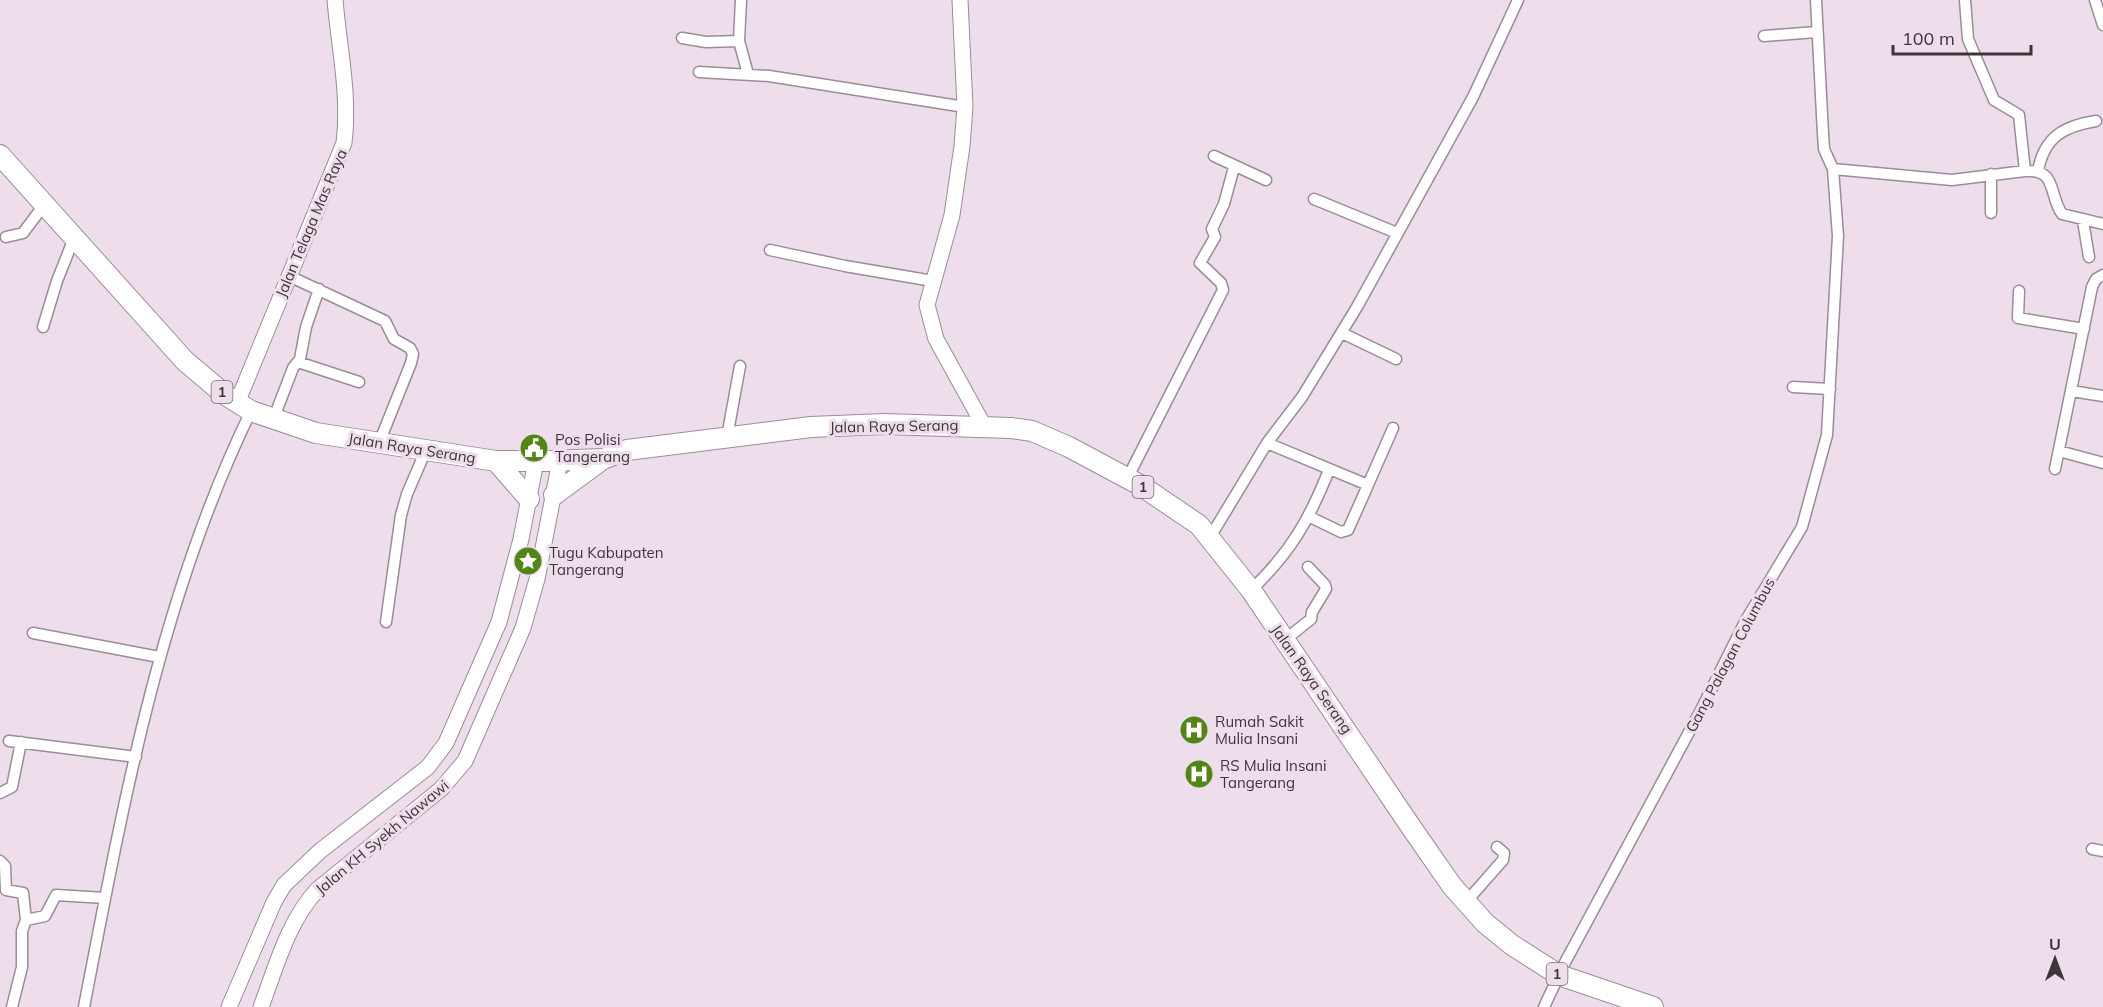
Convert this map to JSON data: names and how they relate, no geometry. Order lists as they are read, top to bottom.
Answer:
{
  "streets": {
    "highway": ["1", "Jalan Raya Serang"],
    "main road": ["Jalan Telaga Mas Raya", "Jalan KH Syekh Nawawi"],
    "street": ["Gang Palagan Columbus"]
  },
  "crossings": [
    ["Jalan Telaga Mas Raya", "Jalan Raya Serang"],
    ["Jalan Raya Serang", "Gang Palagan Columbus"],
    ["Jalan Raya Serang", "Jalan KH Syekh Nawawi"]
  ],
  "places": {
    "public building": ["Pos Polisi Tangerang"],
    "place": ["Tugu Kabupaten Tangerang"],
    "hospital": ["Rumah Sakit Mulia Insani", "RS Mulia Insani Tangerang"]
  },
  "scale_bar": "100 m",
  "north": "top"
}
